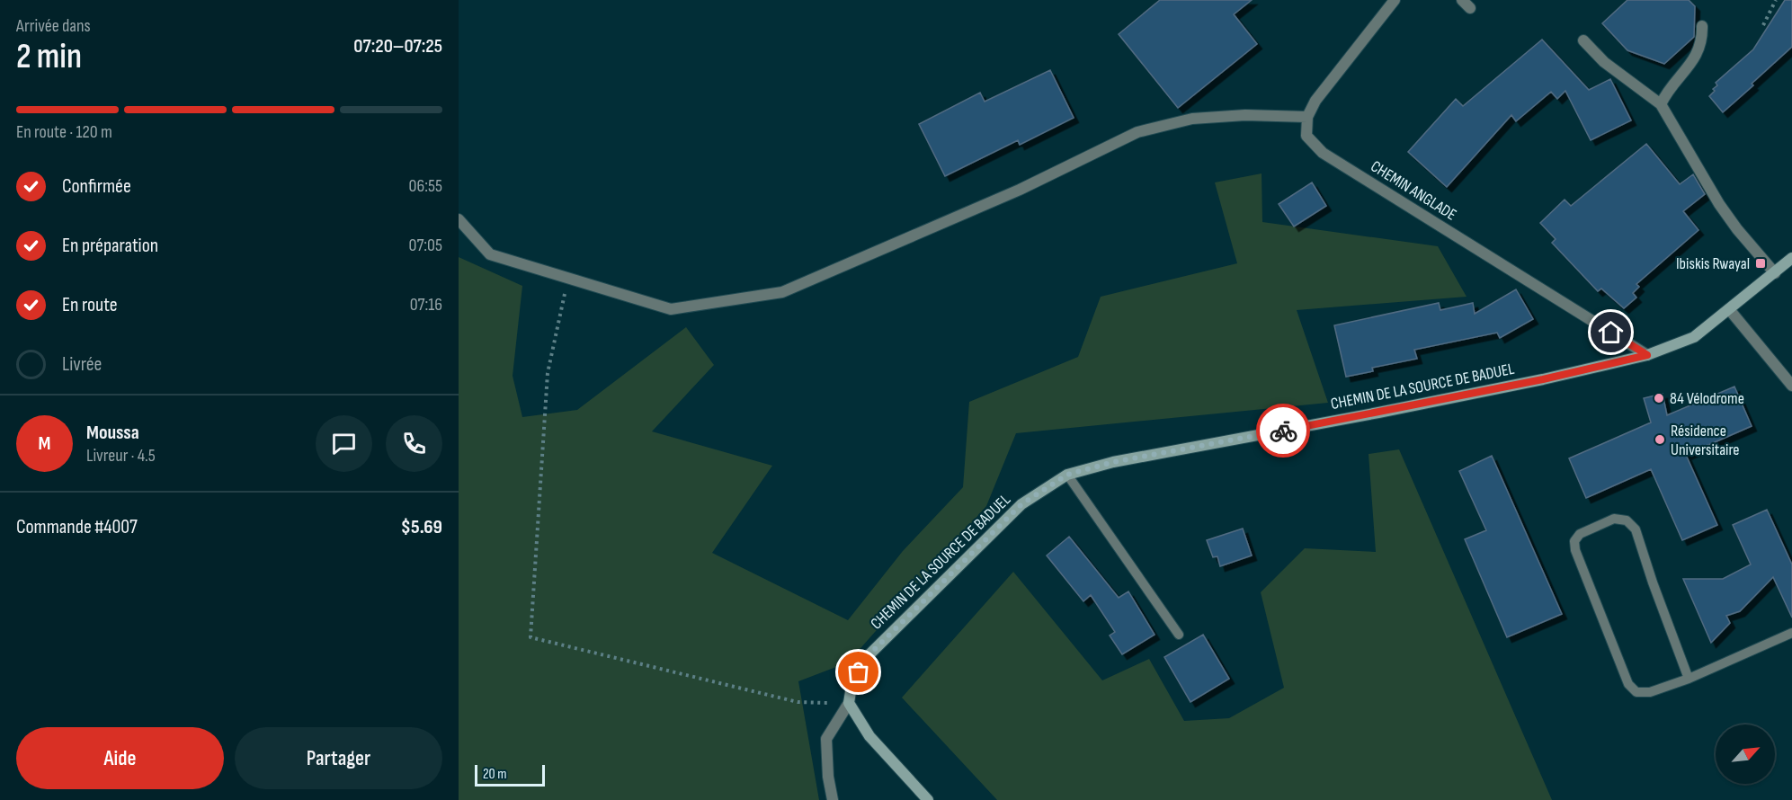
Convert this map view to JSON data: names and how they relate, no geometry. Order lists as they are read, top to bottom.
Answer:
{
  "streets": {
    "street": ["CHEMIN ANGLADE", "CHEMIN DE LA SOURCE DE BADUEL"]
  },
  "crossings": [
    ["CHEMIN ANGLADE", "CHEMIN DE LA SOURCE DE BADUEL"]
  ],
  "places": {
    "transit": ["Ibiskis Rwayal"],
    "other": ["84 Vélodrome", "Résidence Universitaire"]
  },
  "scale_bar": "20 m",
  "north": "top right",
  "page": {
    "heading": ["2 min", "Arrivée dans", "07:20–07:25"],
    "panel": [
      "Moussa",
      "Livreur · 4.5",
      "Commande #4007",
      "$5.69"
    ],
    "bar": "En route · 120 m",
    "list": [
      ["Confirmée", "06:55"],
      ["En préparation", "07:05"],
      ["En route", "07:16"],
      "Livrée"
    ],
    "round": "M",
    "buttons": ["Aide", "Partager"],
    "scale": "20 m"
  }
}
